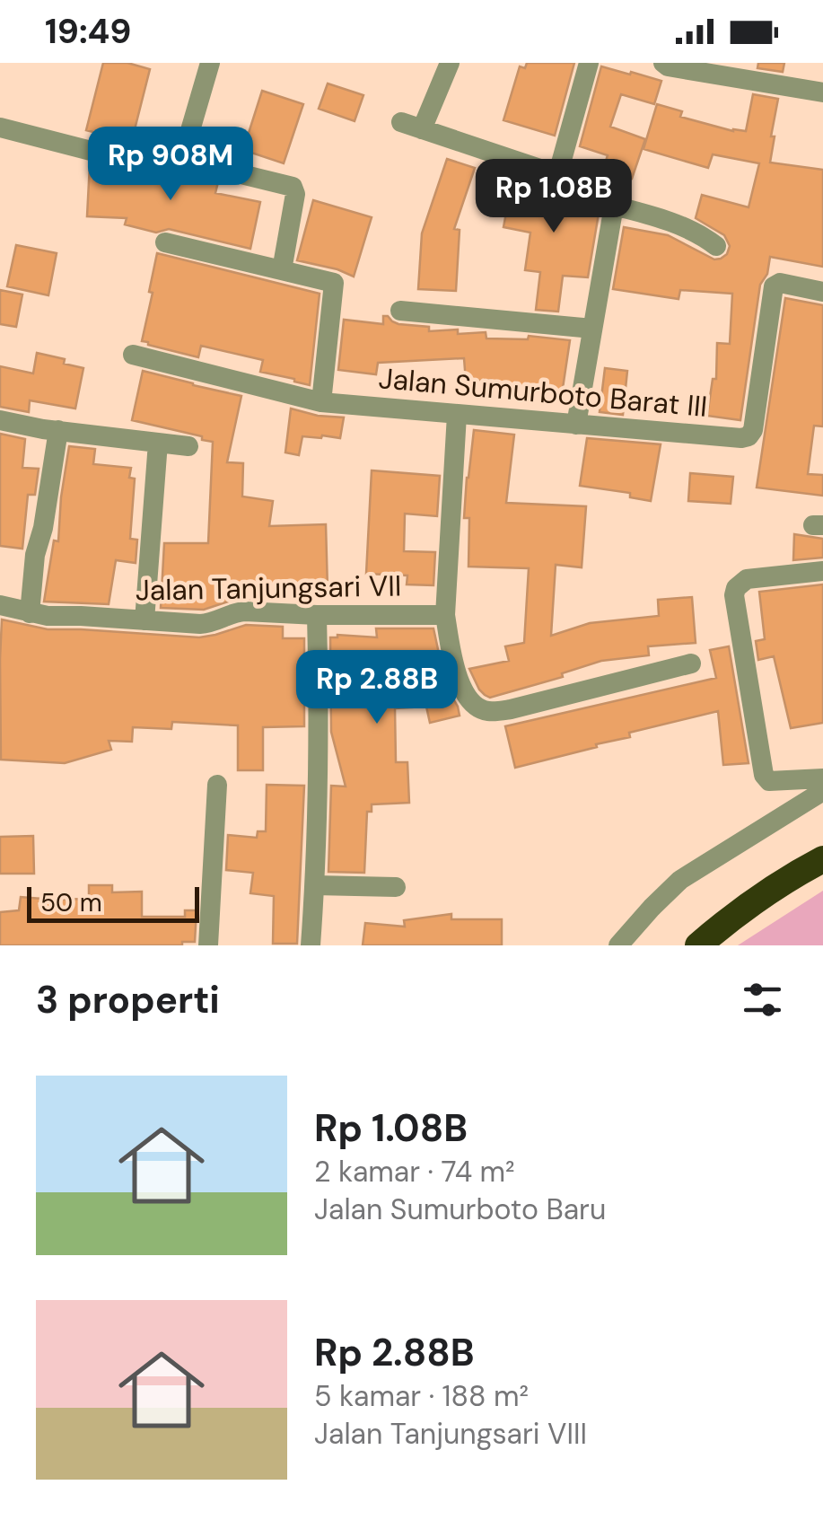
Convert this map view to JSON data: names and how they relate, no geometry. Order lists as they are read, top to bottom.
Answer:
{
  "streets": {
    "street": ["Jalan Sumurboto Barat III", "Jalan Tanjungsari VII"]
  },
  "scale_bar": "50 m",
  "page": {
    "status": "19:49",
    "price": ["Rp 908M", "Rp 1.08B", "Rp 2.88B"],
    "scale": "50 m",
    "heading": "3 properti",
    "list": [
      {
        "name": "Rp 1.08B",
        "note": "2 kamar · 74 m² · Jalan Sumurboto Baru"
      },
      {
        "name": "Rp 2.88B",
        "note": "5 kamar · 188 m² · Jalan Tanjungsari VIII"
      }
    ]
  }
}
